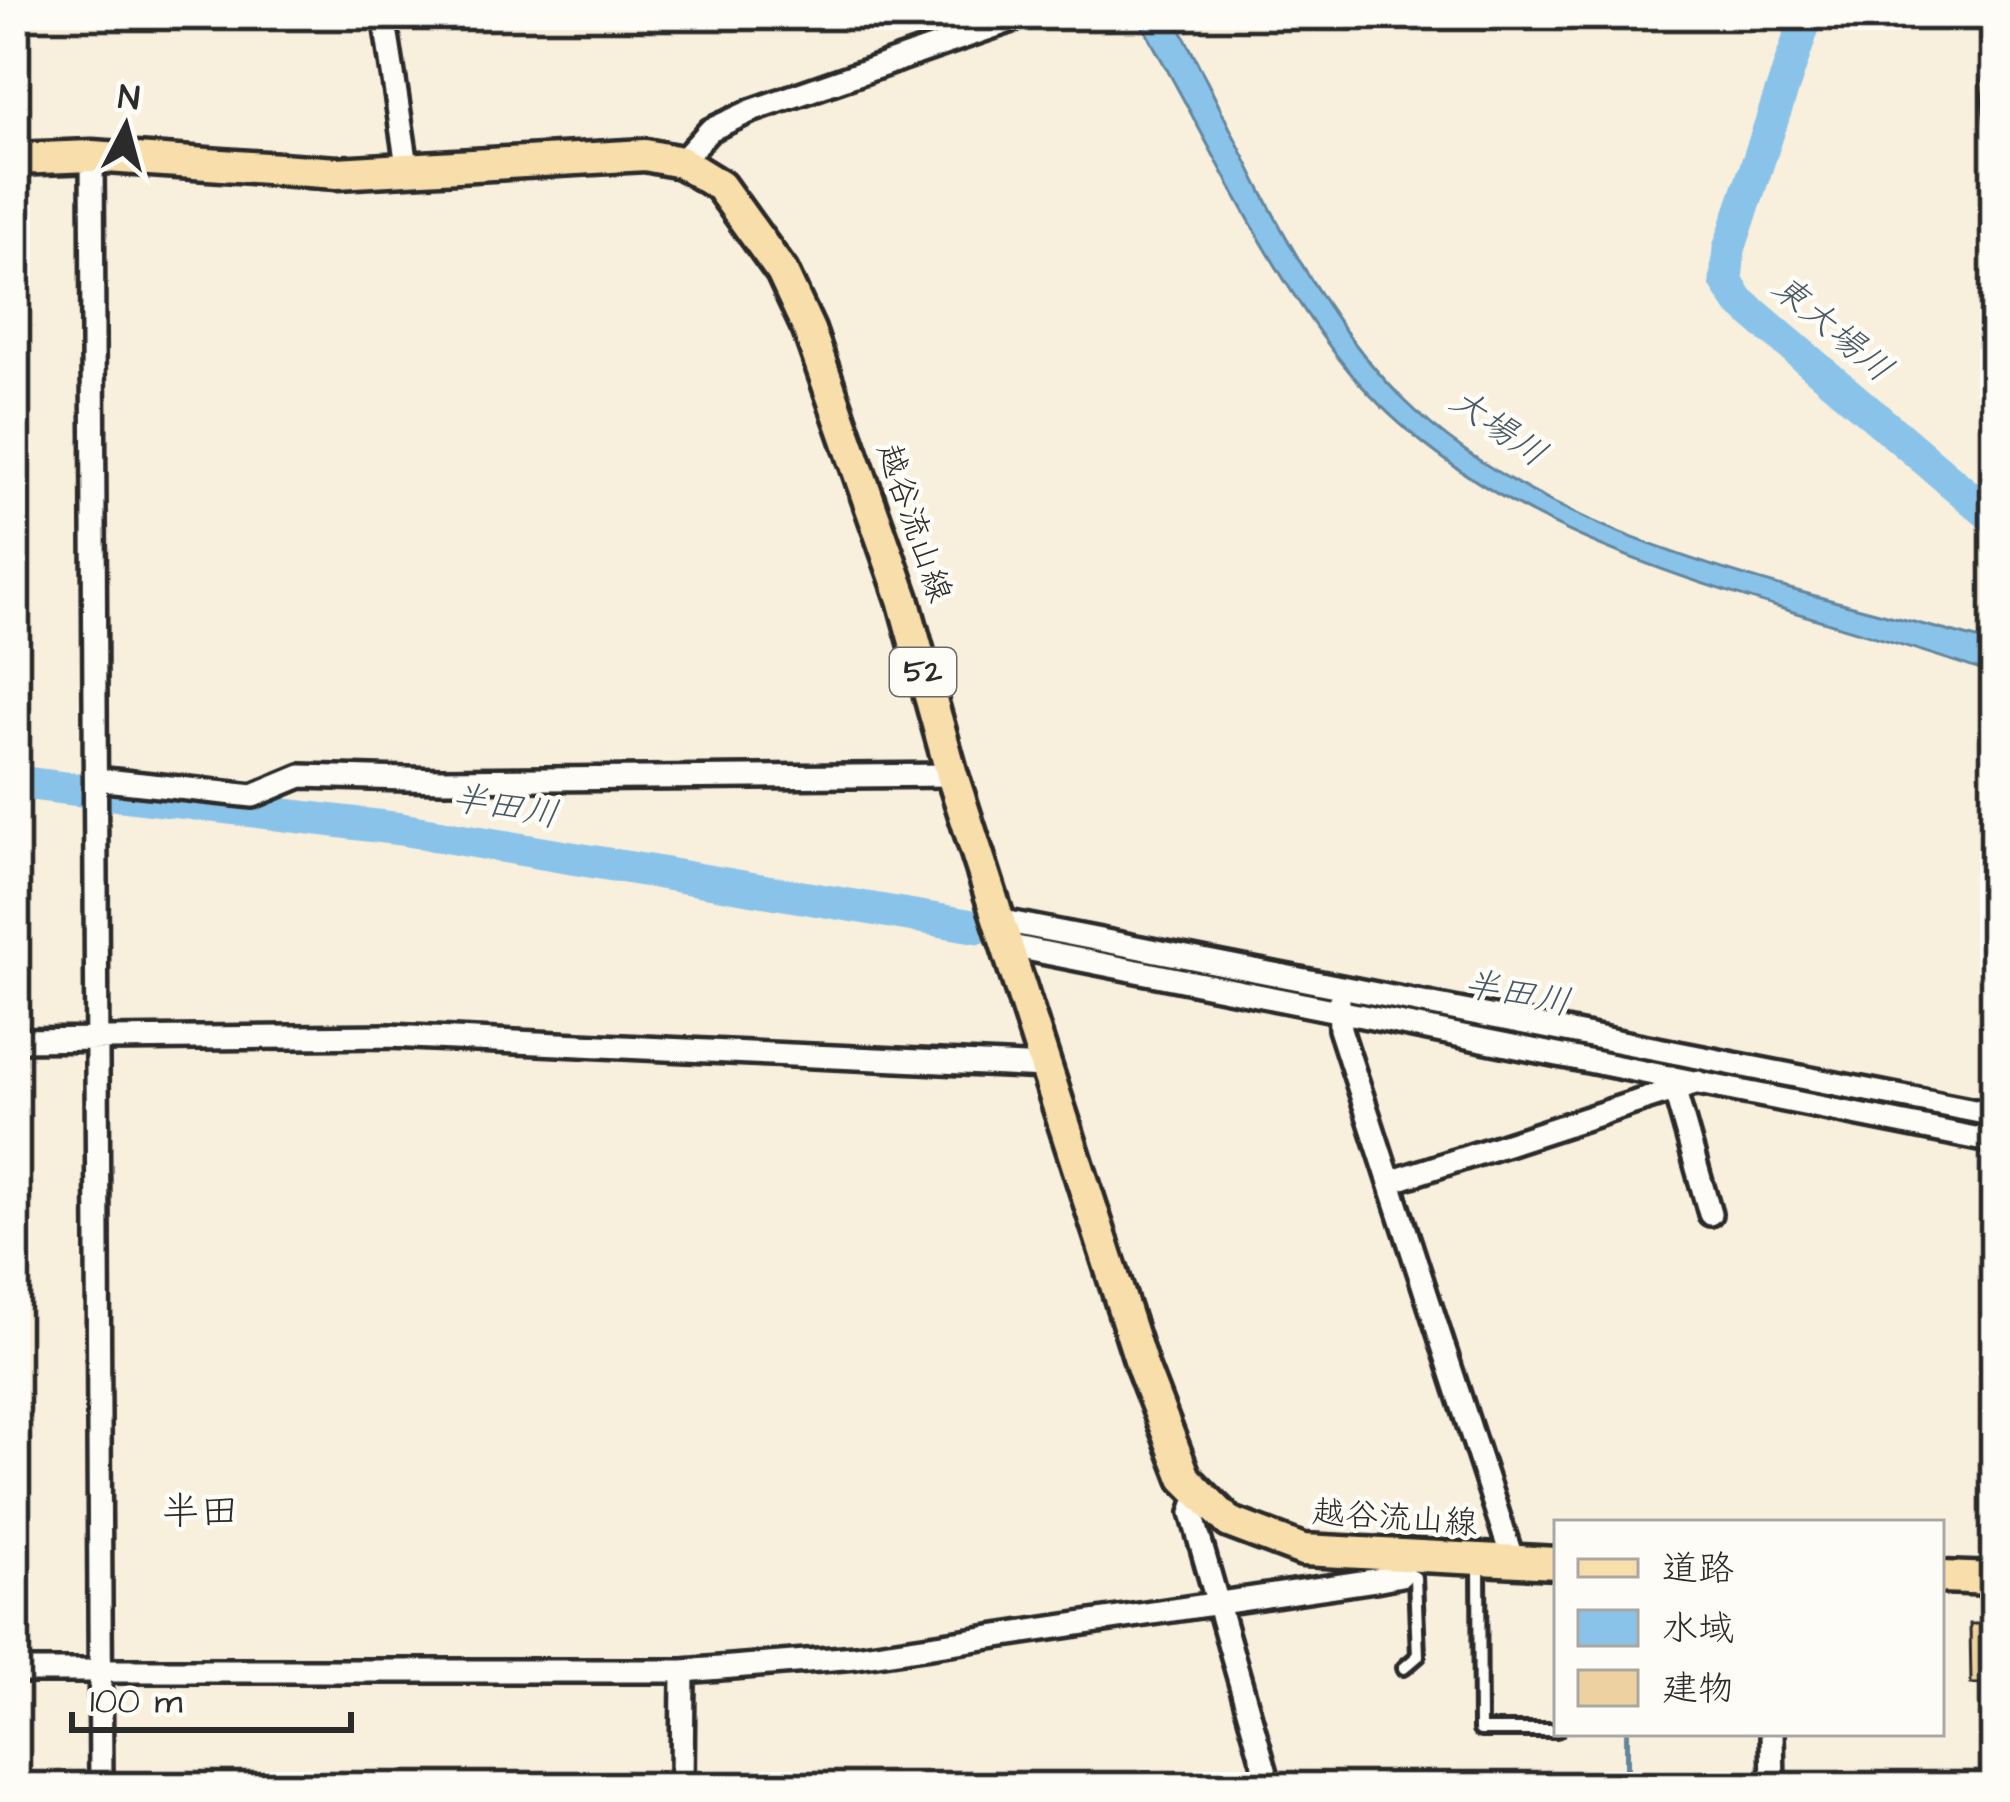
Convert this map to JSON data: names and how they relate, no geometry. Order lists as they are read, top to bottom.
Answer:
{
  "streets": {
    "main road": ["越谷流山線", "52"]
  },
  "districts": ["半田"],
  "water": ["東大場川", "大場川", "半田川"],
  "legend": ["道路", "水域", "建物"],
  "scale_bar": "100 m",
  "north": "top"
}
